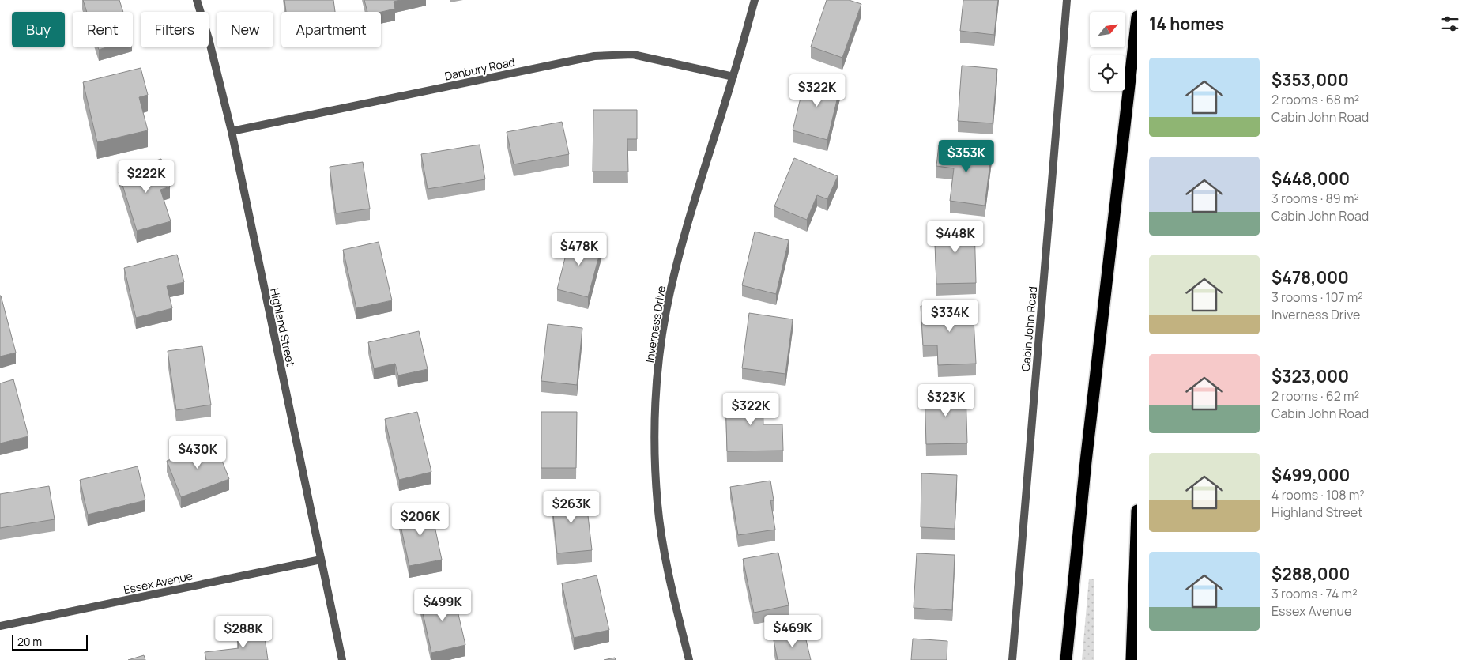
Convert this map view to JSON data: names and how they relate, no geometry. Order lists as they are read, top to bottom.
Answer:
{
  "streets": {
    "street": [
      "Danbury Road",
      "Inverness Drive",
      "Highland Street",
      "Cabin John Road",
      "Essex Avenue"
    ]
  },
  "crossings": [
    ["Danbury Road", "Inverness Drive"],
    ["Danbury Road", "Highland Street"],
    ["Highland Street", "Essex Avenue"]
  ],
  "scale_bar": "20 m",
  "north": "top right",
  "page": {
    "heading": "14 homes",
    "chip": [
      "Buy",
      "Rent",
      "Filters",
      "New",
      "Apartment"
    ],
    "list": [
      {
        "name": "$353,000",
        "note": "2 rooms · 68 m² · Cabin John Road"
      },
      {
        "name": "$448,000",
        "note": "3 rooms · 89 m² · Cabin John Road"
      },
      {
        "name": "$478,000",
        "note": "3 rooms · 107 m² · Inverness Drive"
      },
      {
        "name": "$323,000",
        "note": "2 rooms · 62 m² · Cabin John Road"
      },
      {
        "name": "$499,000",
        "note": "4 rooms · 108 m² · Highland Street"
      },
      {
        "name": "$288,000",
        "note": "3 rooms · 74 m² · Essex Avenue"
      }
    ],
    "price": [
      "$322K",
      "$353K",
      "$222K",
      "$448K",
      "$478K",
      "$334K",
      "$323K",
      "$322K",
      "$430K",
      "$263K",
      "$206K",
      "$499K",
      "$469K",
      "$288K"
    ],
    "scale": "20 m"
  }
}
